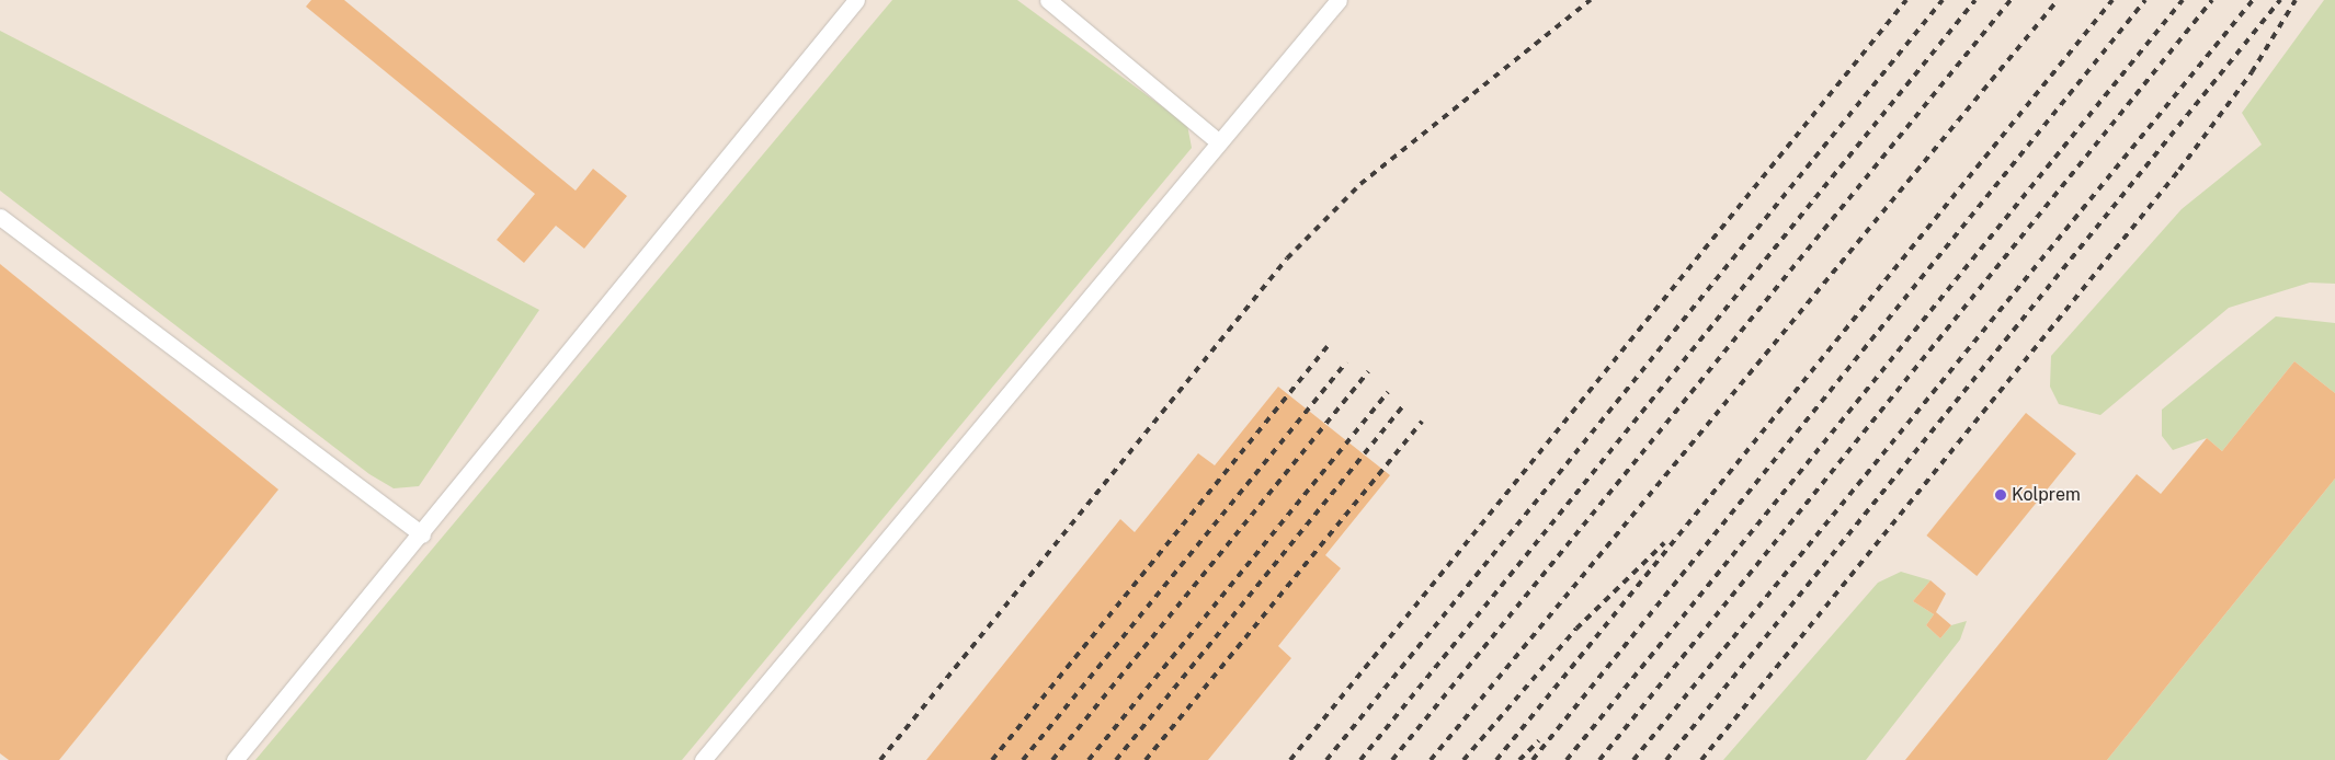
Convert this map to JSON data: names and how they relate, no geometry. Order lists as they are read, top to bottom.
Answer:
{
  "places": ["Kolprem"]
}
